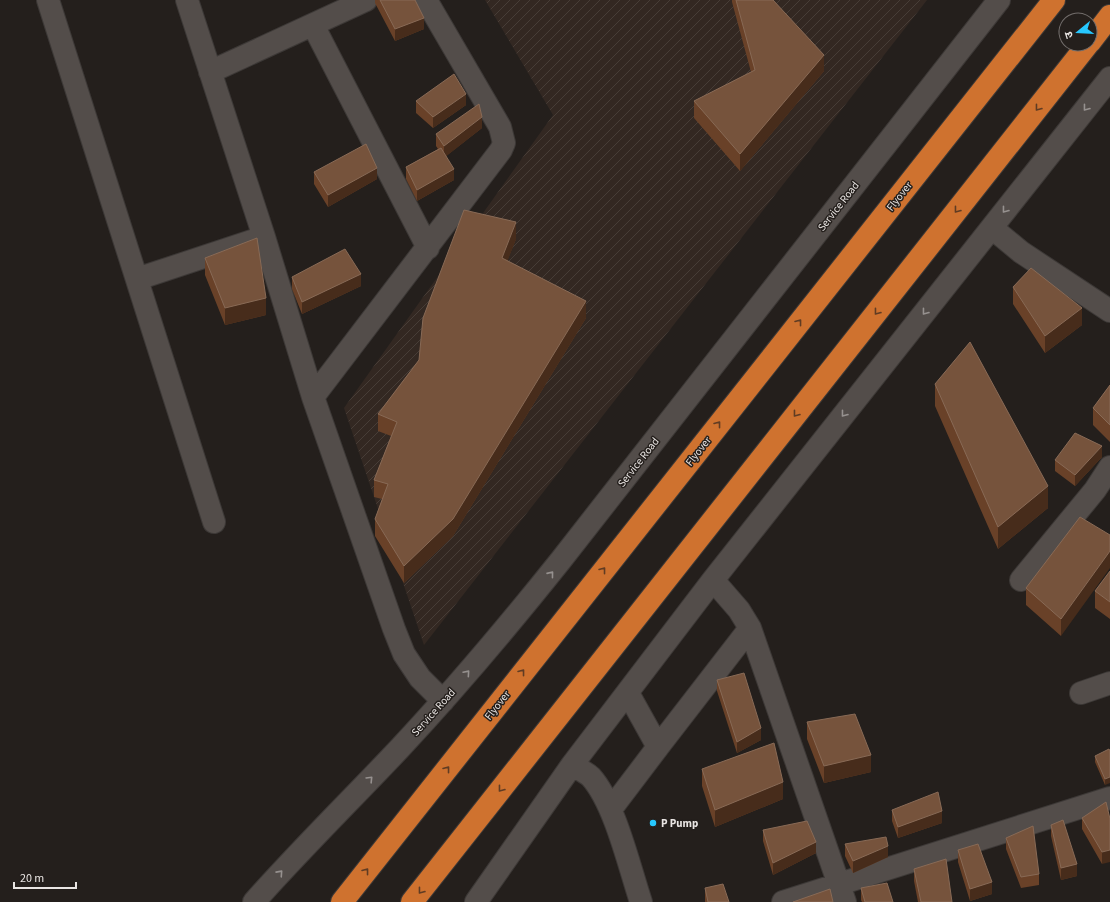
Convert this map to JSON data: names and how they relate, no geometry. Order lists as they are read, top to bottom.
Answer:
{
  "streets": {
    "highway": ["Flyover"],
    "street": ["Service Road"]
  },
  "places": ["P Pump"],
  "scale_bar": "20 m",
  "north": "left"
}
